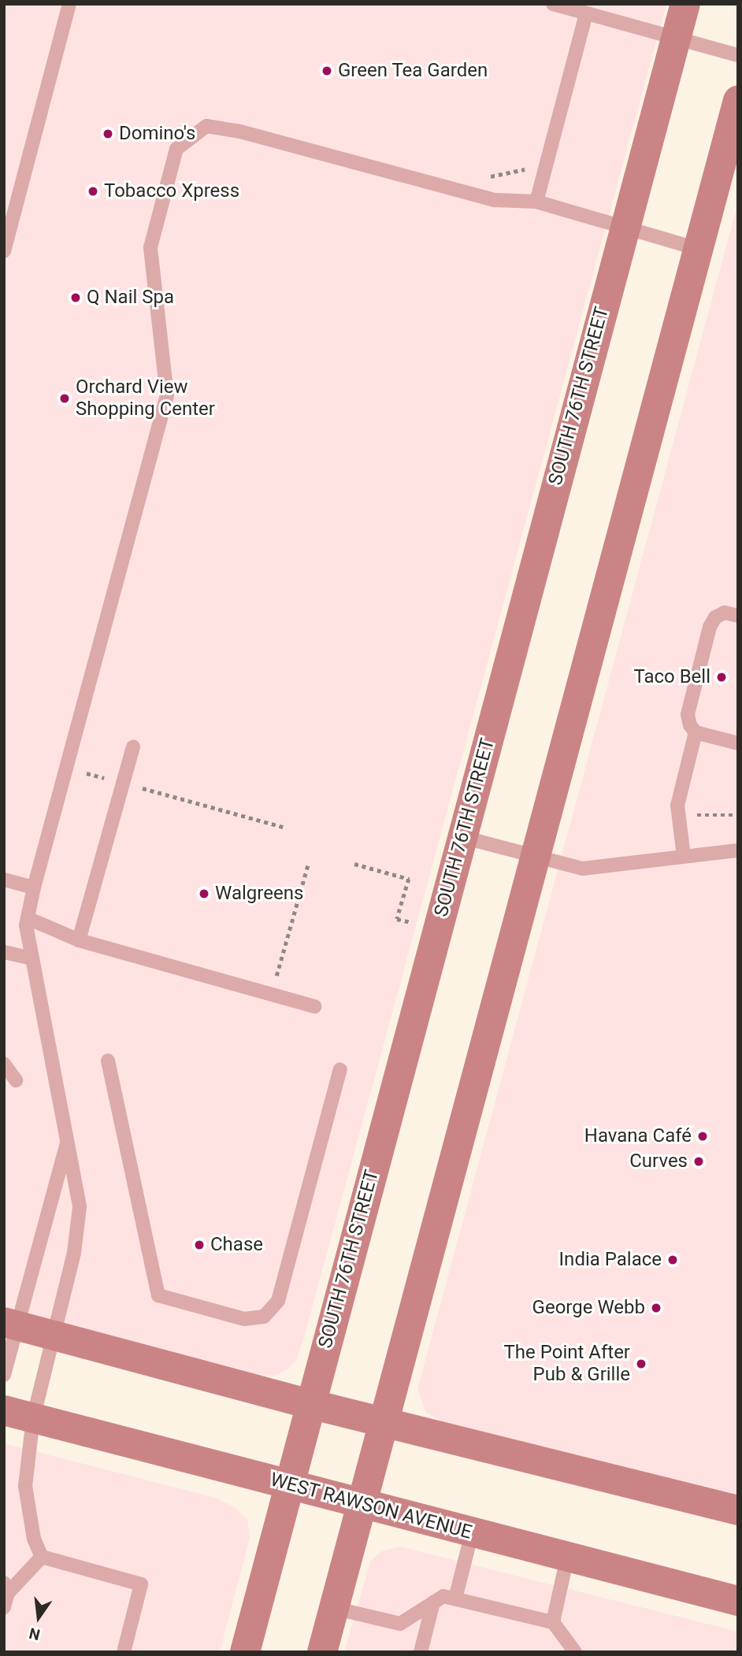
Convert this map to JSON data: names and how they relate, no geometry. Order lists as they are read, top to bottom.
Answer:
{
  "streets": {
    "main road": ["SOUTH 76TH STREET", "WEST RAWSON AVENUE"]
  },
  "crossings": [
    ["SOUTH 76TH STREET", "WEST RAWSON AVENUE"]
  ],
  "places": [
    "Green Tea Garden",
    "Domino's",
    "Tobacco Xpress",
    "Q Nail Spa",
    "Orchard View Shopping Center",
    "Taco Bell",
    "Walgreens",
    "Havana Café",
    "Curves",
    "Chase",
    "India Palace",
    "George Webb",
    "The Point After Pub & Grille"
  ],
  "north": "bottom"
}
